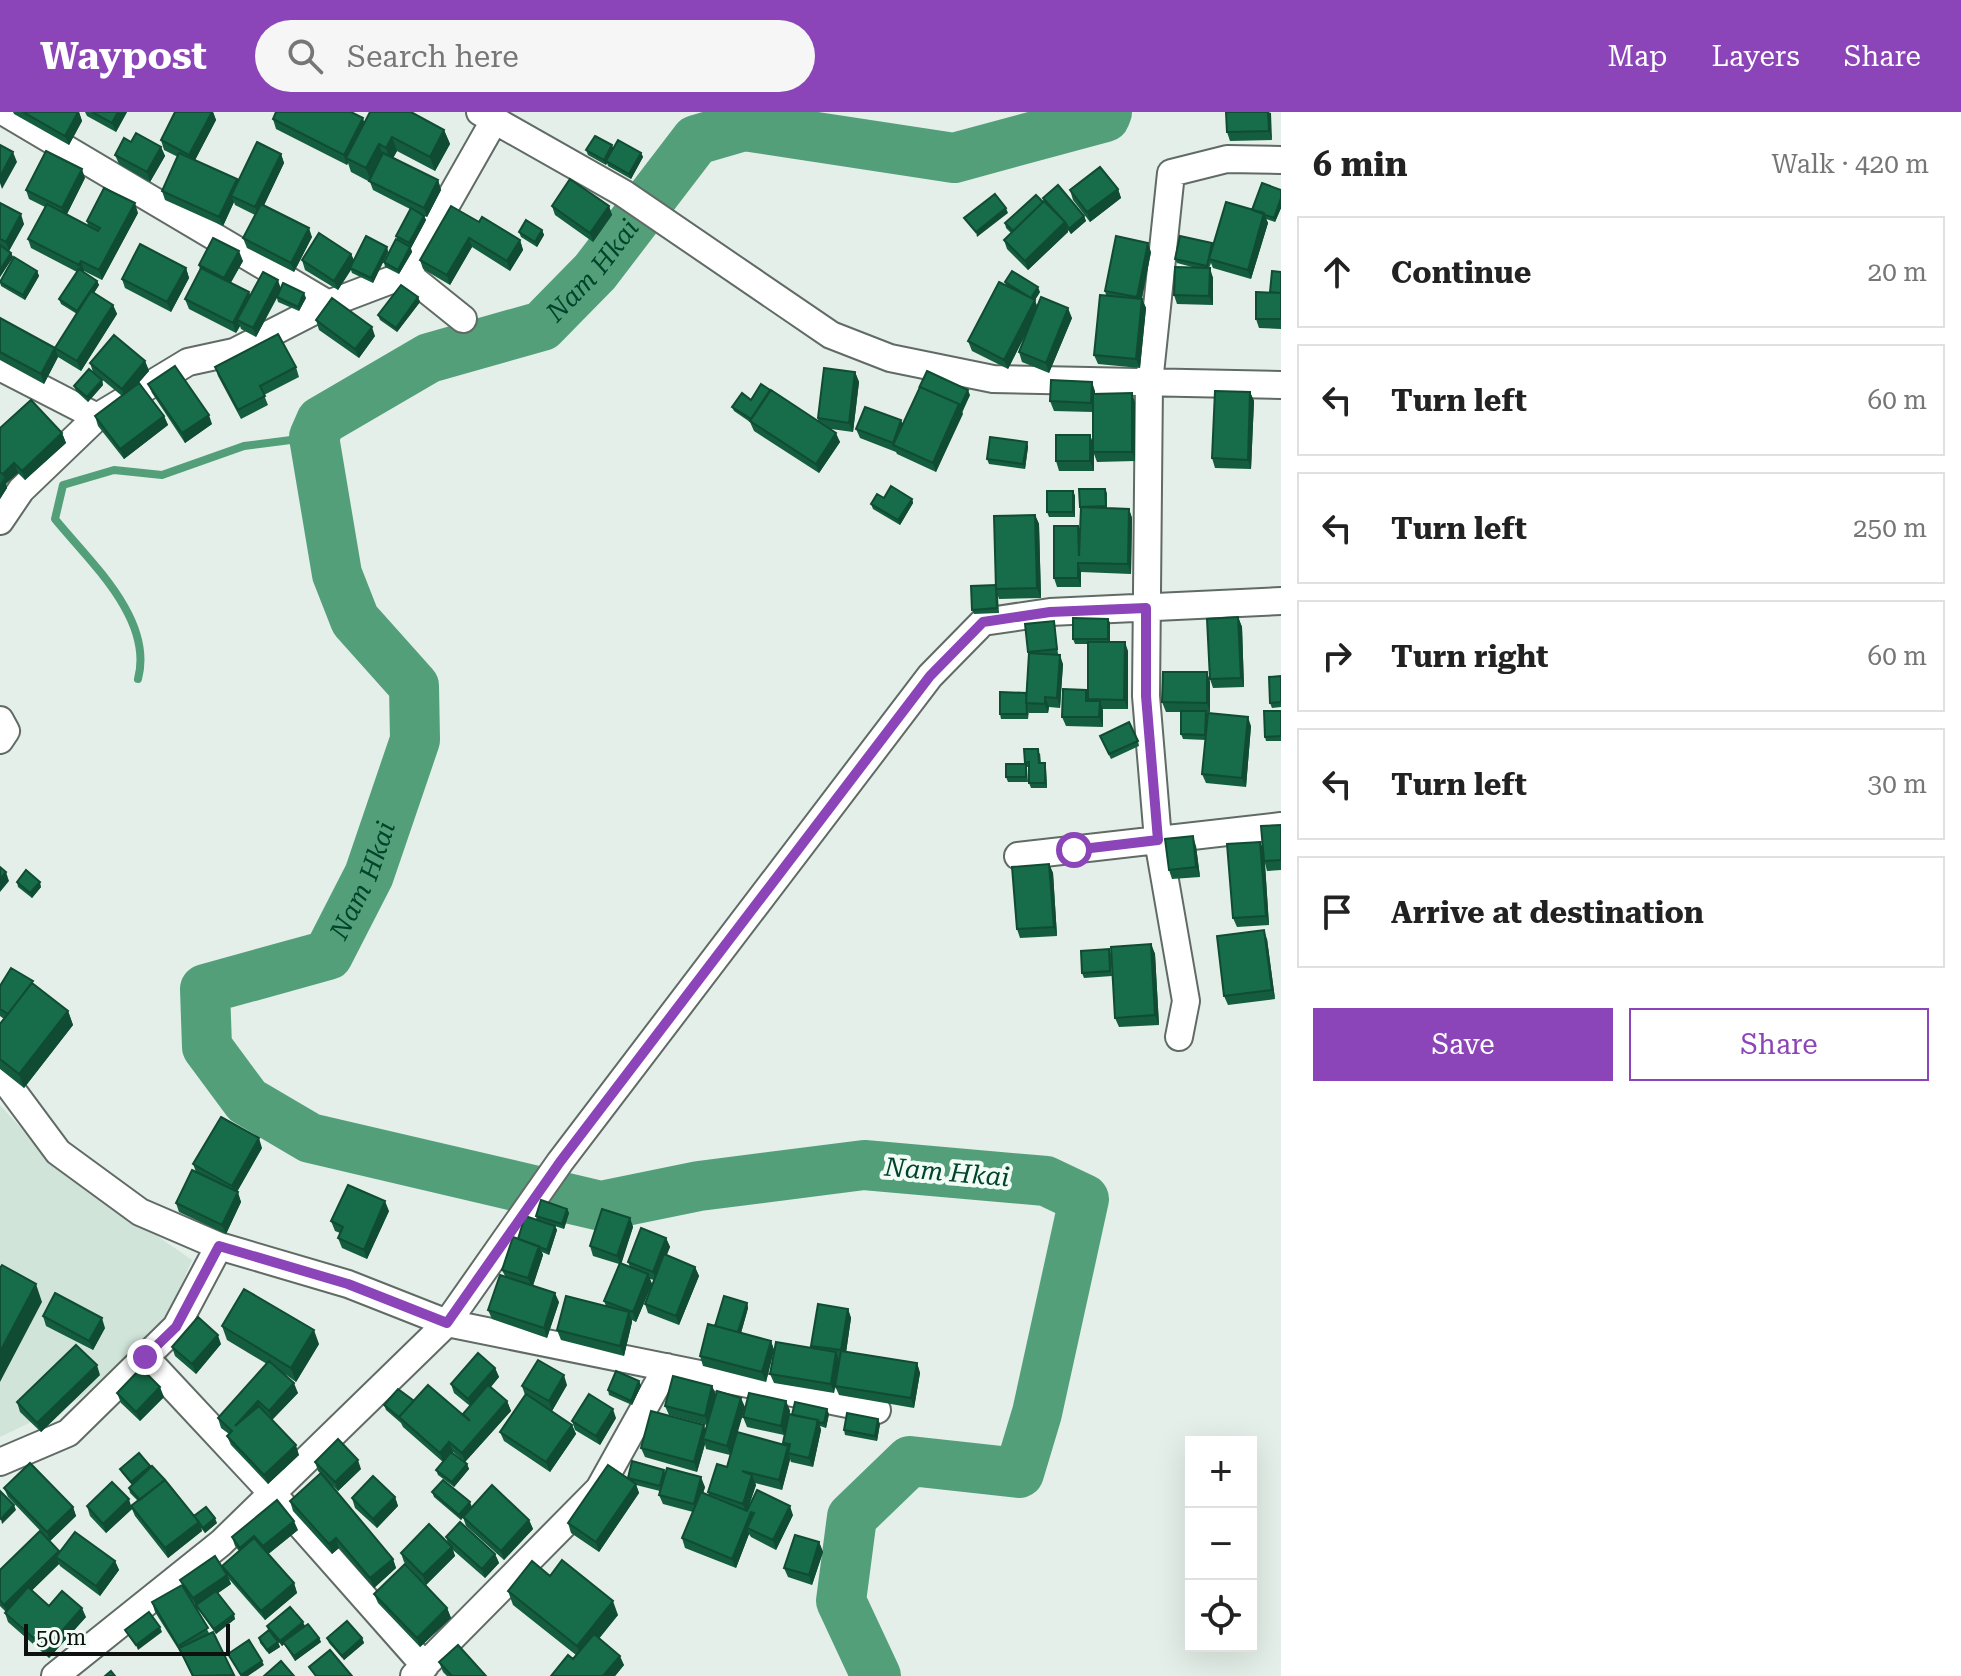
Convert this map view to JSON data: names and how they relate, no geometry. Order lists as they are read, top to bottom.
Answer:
{
  "water": ["Nam Hkai"],
  "scale_bar": "50 m",
  "page": {
    "header": "Waypost",
    "search": "Search here",
    "nav": ["Map", "Layers", "Share"],
    "heading": ["6 min", "Walk · 420 m"],
    "list": [
      ["Continue", "20 m"],
      ["Turn left", "60 m"],
      ["Turn left", "250 m"],
      ["Turn right", "60 m"],
      ["Turn left", "30 m"],
      "Arrive at destination"
    ],
    "buttons": ["Save", "Share"],
    "map_buttons": ["+", "−"],
    "scale": "50 m"
  }
}
